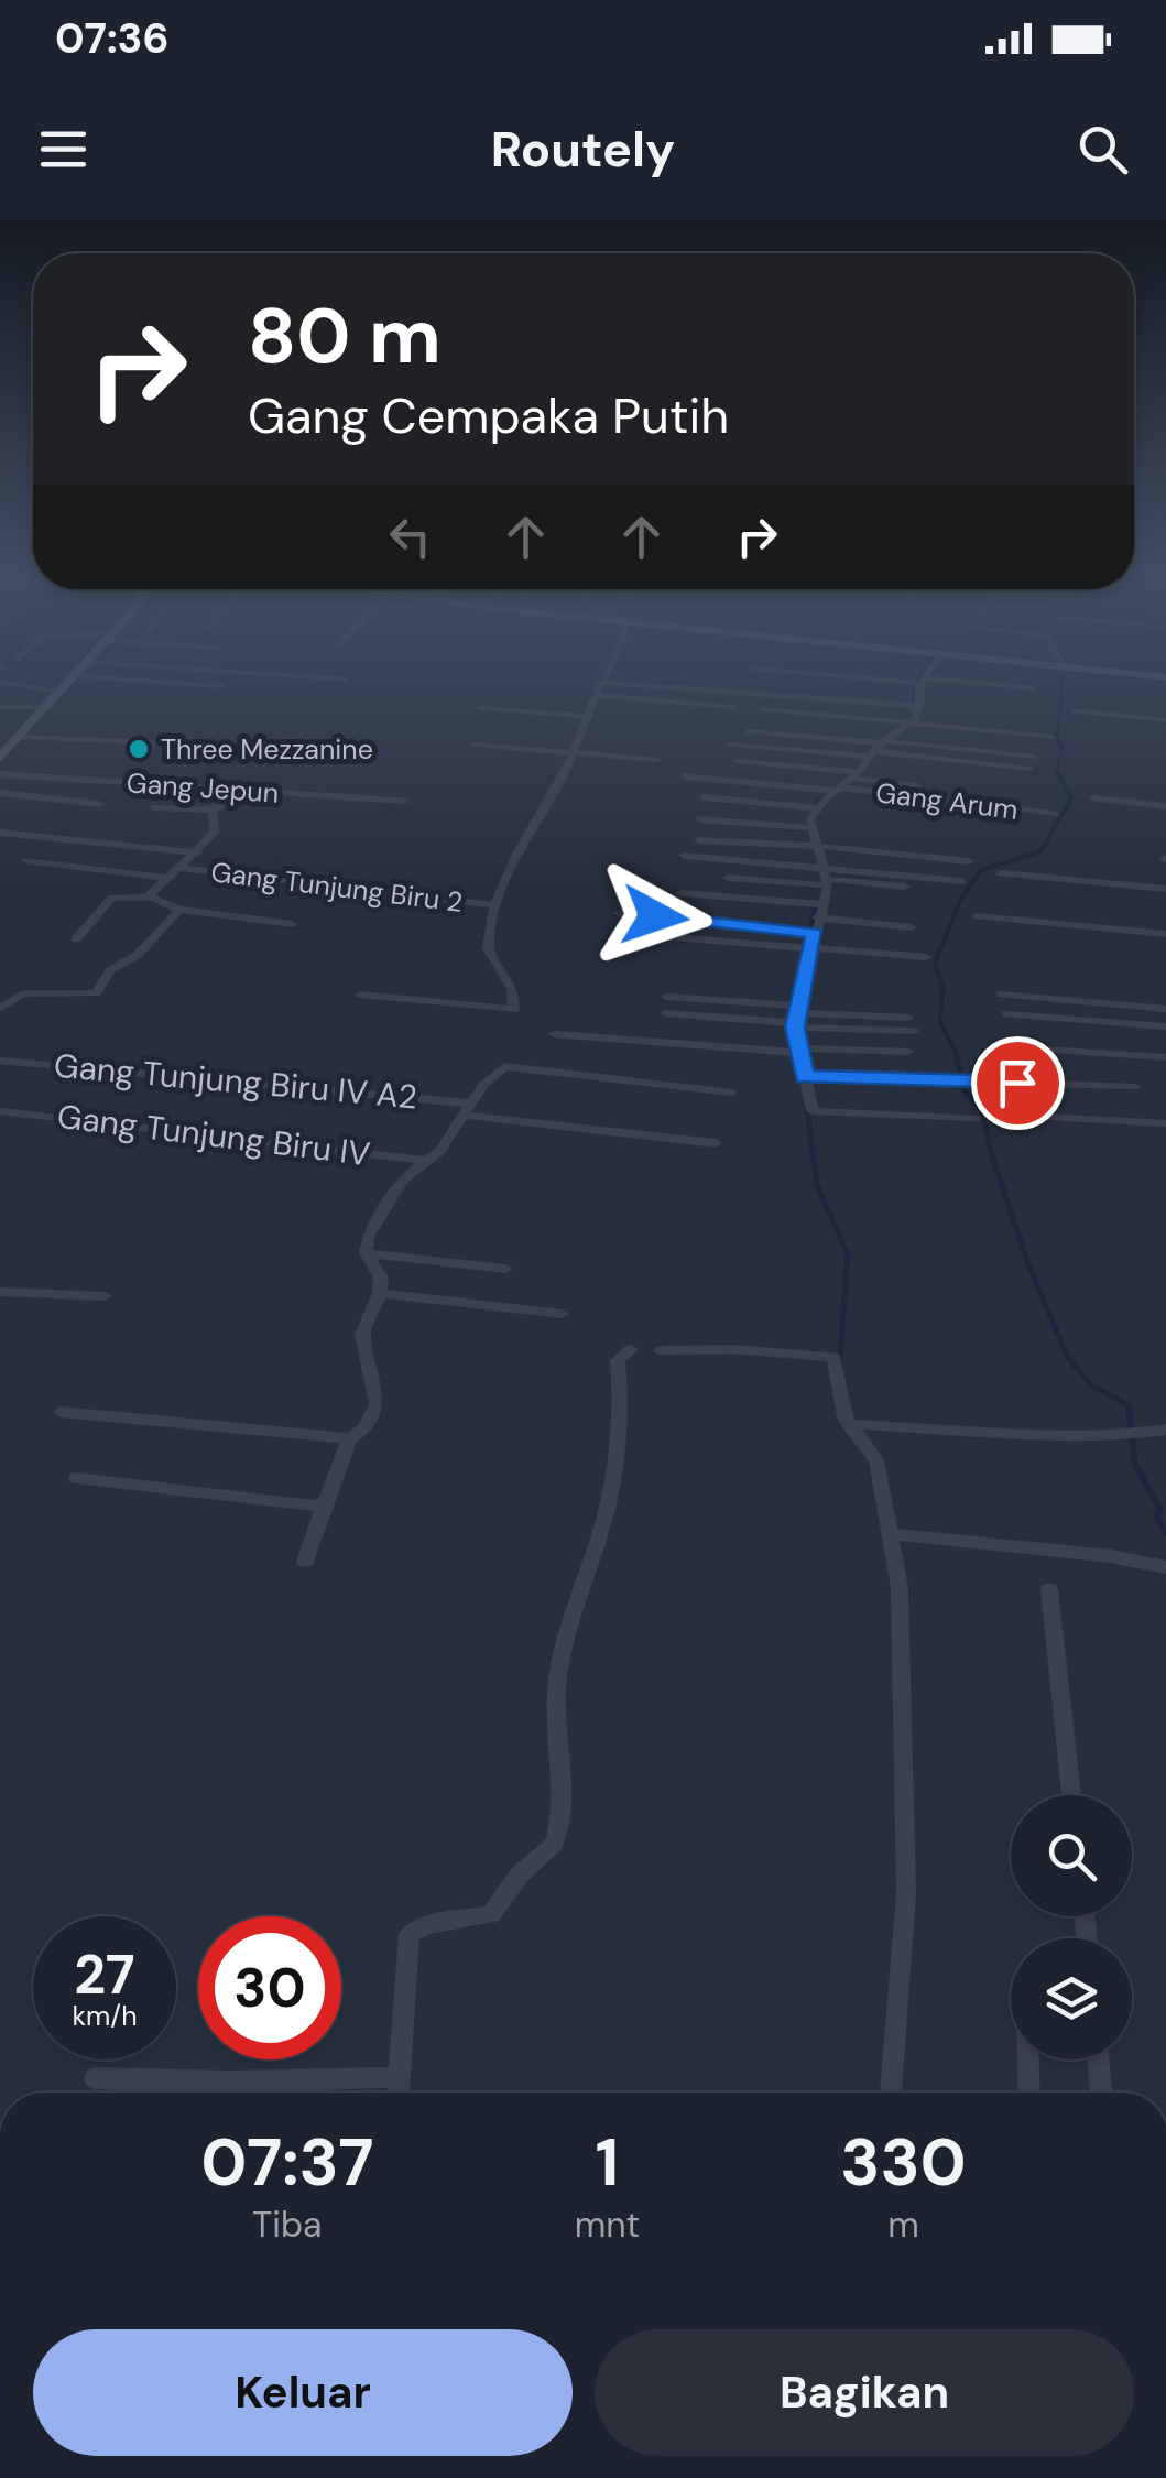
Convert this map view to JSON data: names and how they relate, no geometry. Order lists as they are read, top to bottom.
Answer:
{
  "streets": {
    "street": [
      "Gang Jepun",
      "Gang Arum",
      "Gang Tunjung Biru 2",
      "Gang Tunjung Biru IV A2",
      "Gang Tunjung Biru IV"
    ]
  },
  "places": ["Three Mezzanine"],
  "page": {
    "status": "07:36",
    "header": "Routely",
    "turn": ["80 m", "Gang Cempaka Putih"],
    "speed": "27 km/h",
    "limit": "30",
    "eta": [
      "07:37",
      "Tiba",
      "1",
      "mnt",
      "330",
      "m"
    ],
    "buttons": ["Keluar", "Bagikan"]
  }
}
